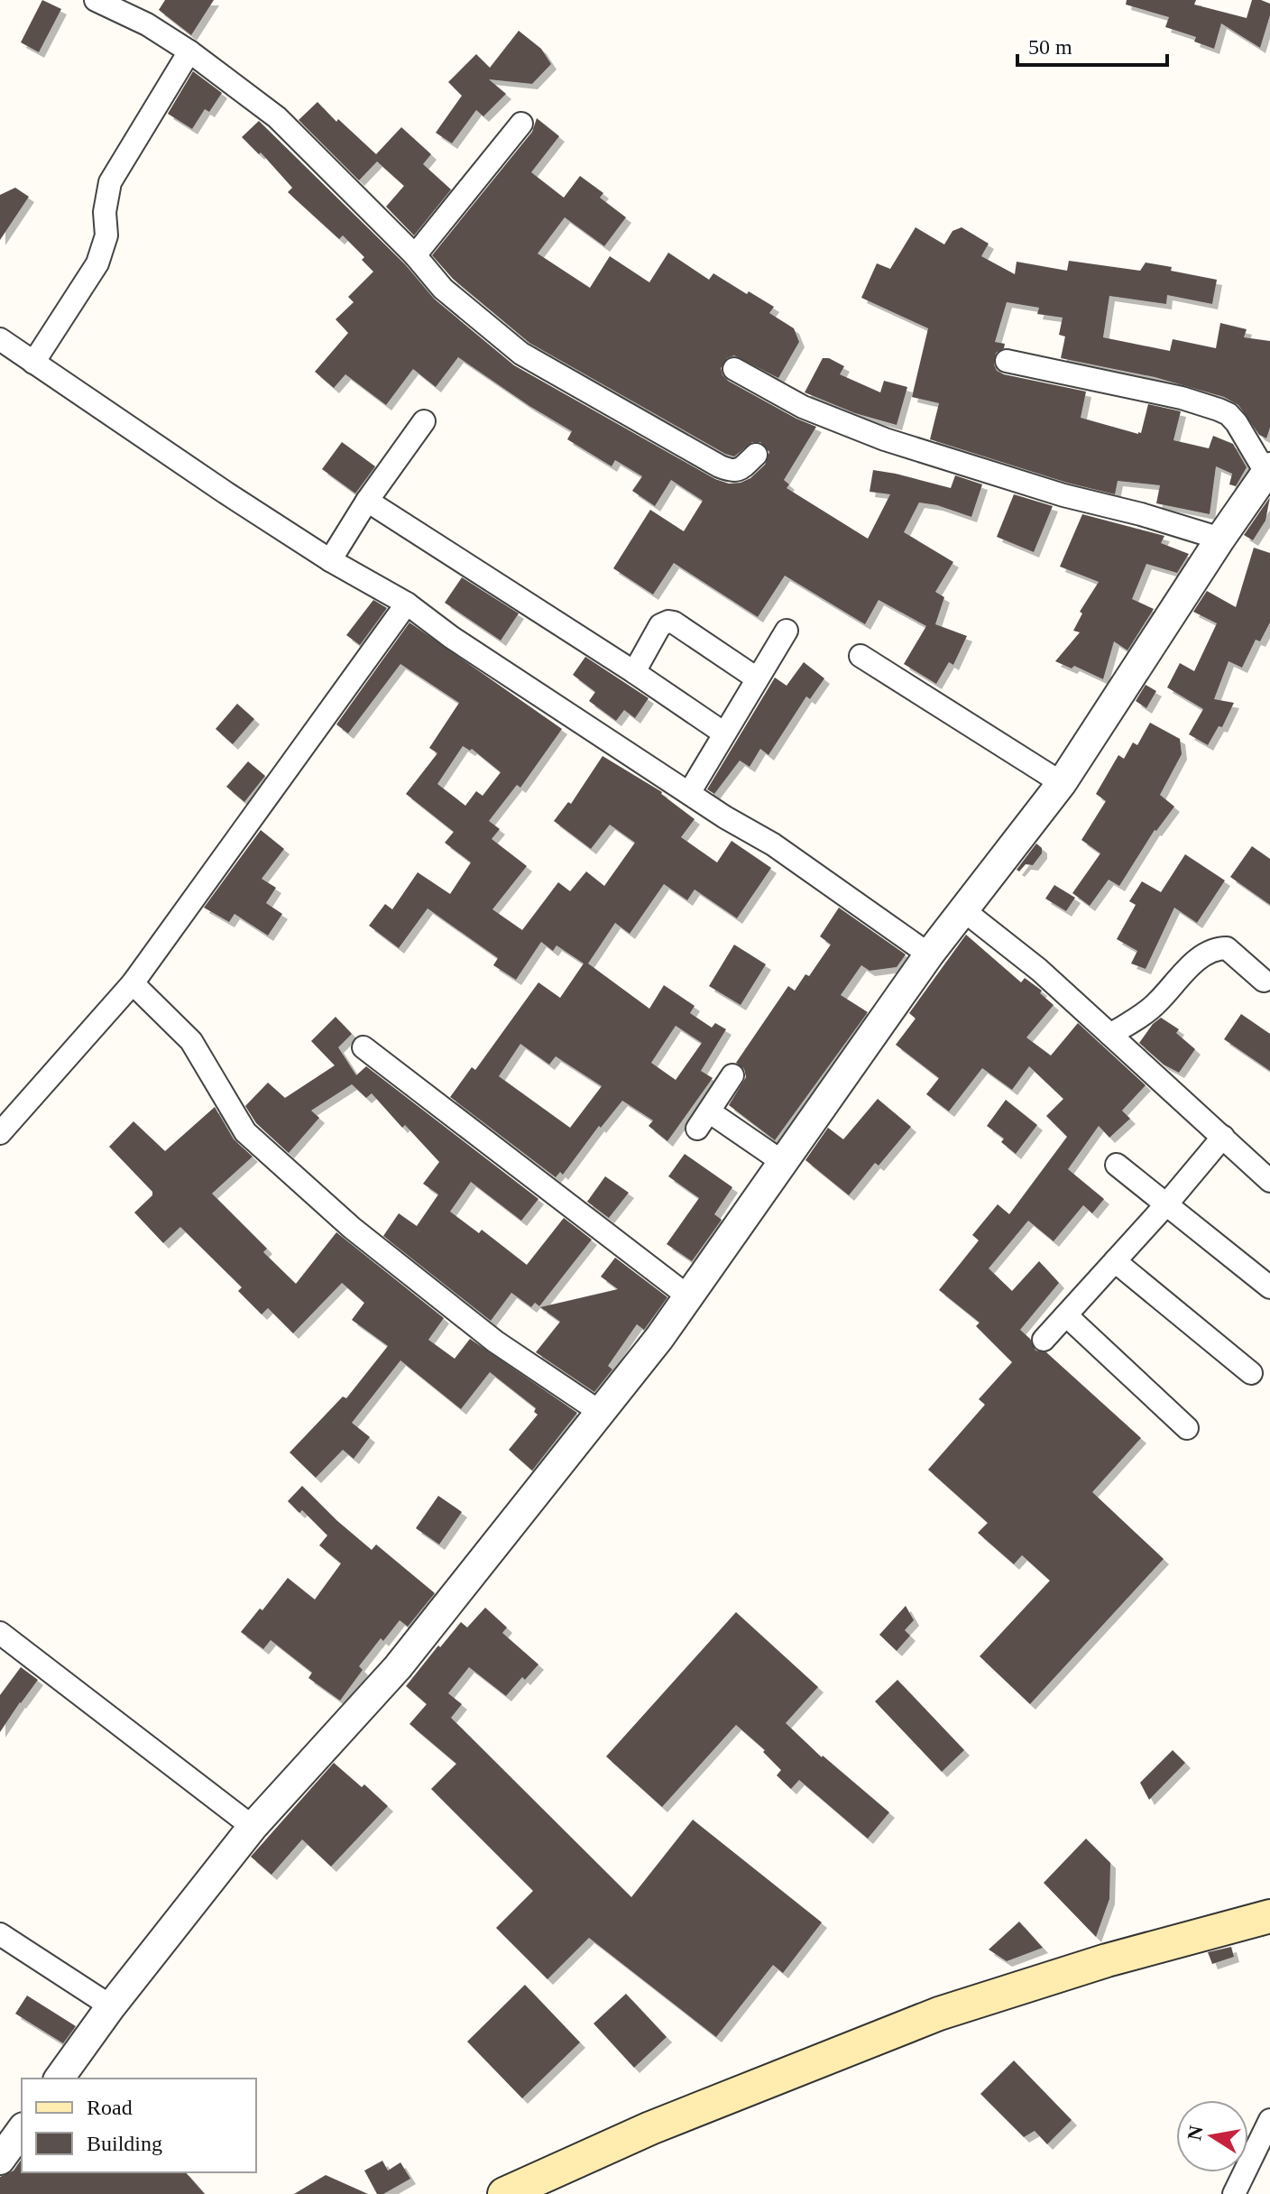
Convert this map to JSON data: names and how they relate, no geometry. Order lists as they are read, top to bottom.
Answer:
{
  "legend": ["Road", "Building"],
  "scale_bar": "50 m",
  "north": "left"
}
